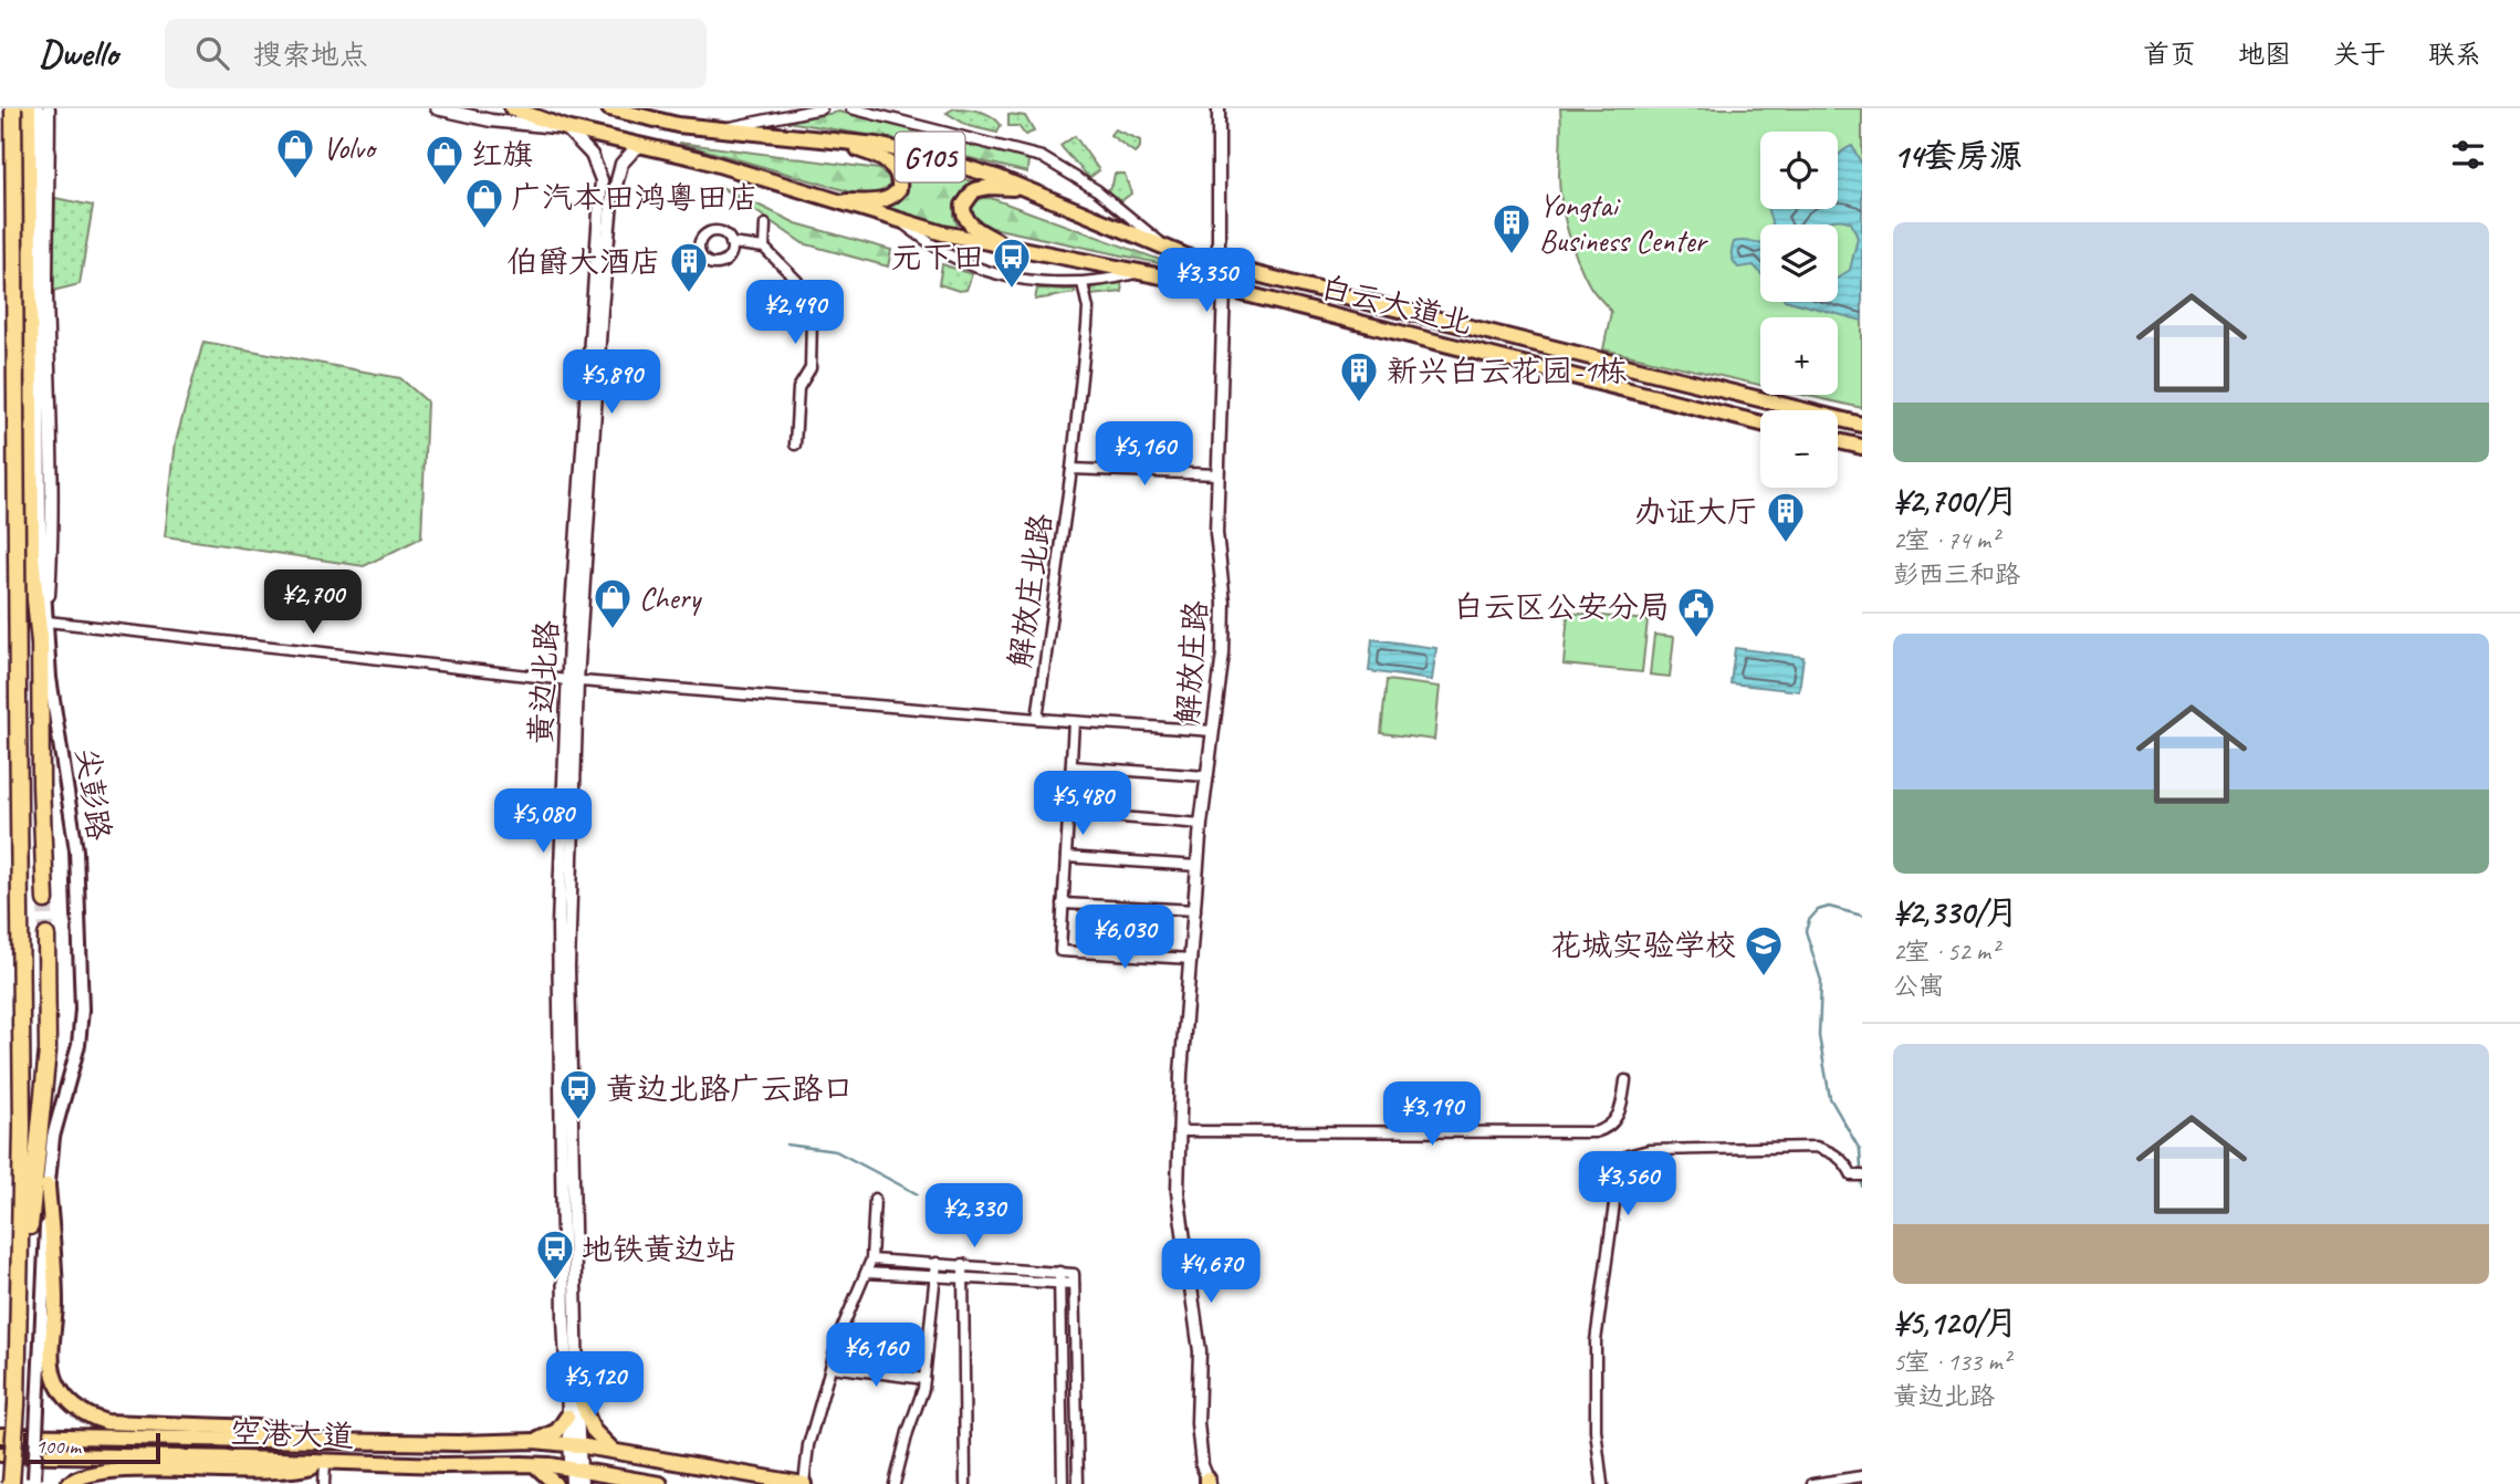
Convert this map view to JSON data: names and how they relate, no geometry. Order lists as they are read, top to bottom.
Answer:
{
  "streets": {
    "main road": [
      "G105",
      "白云大道北",
      "尖彭路",
      "空港大道"
    ],
    "street": ["解放庄北路", "解放庄路", "黄边北路"]
  },
  "crossings": [
    ["白云大道北", "解放庄路"],
    ["白云大道北", "黄边北路"],
    ["黄边北路", "空港大道"]
  ],
  "places": {
    "shop": [
      "Volvo",
      "红旗",
      "广汽本田鸿粤田店",
      "Chery"
    ],
    "building": [
      "Yongtai Business Center",
      "伯爵大酒店",
      "新兴白云花园-1栋",
      "办证大厅"
    ],
    "bus stop": ["元下田", "黄边北路广云路口", "地铁黄边站"],
    "public building": ["白云区公安分局"],
    "school or university": ["花城实验学校"]
  },
  "scale_bar": "100 m",
  "page": {
    "header": "Dwello",
    "search": "搜索地点",
    "nav": [
      "首页",
      "地图",
      "关于",
      "联系"
    ],
    "heading": "14套房源",
    "map_buttons": ["+", "−"],
    "list": [
      {
        "name": "¥2,700/月",
        "note": "2室 · 74 m² · 彭西三和路"
      },
      {
        "name": "¥2,330/月",
        "note": "2室 · 52 m² · 公寓"
      },
      {
        "name": "¥5,120/月",
        "note": "5室 · 133 m² · 黄边北路"
      }
    ],
    "price": [
      "¥3,350",
      "¥2,490",
      "¥5,890",
      "¥5,160",
      "¥2,700",
      "¥5,480",
      "¥5,080",
      "¥6,030",
      "¥3,190",
      "¥3,560",
      "¥2,330",
      "¥4,670",
      "¥6,160",
      "¥5,120"
    ],
    "scale": "100 m"
  }
}
